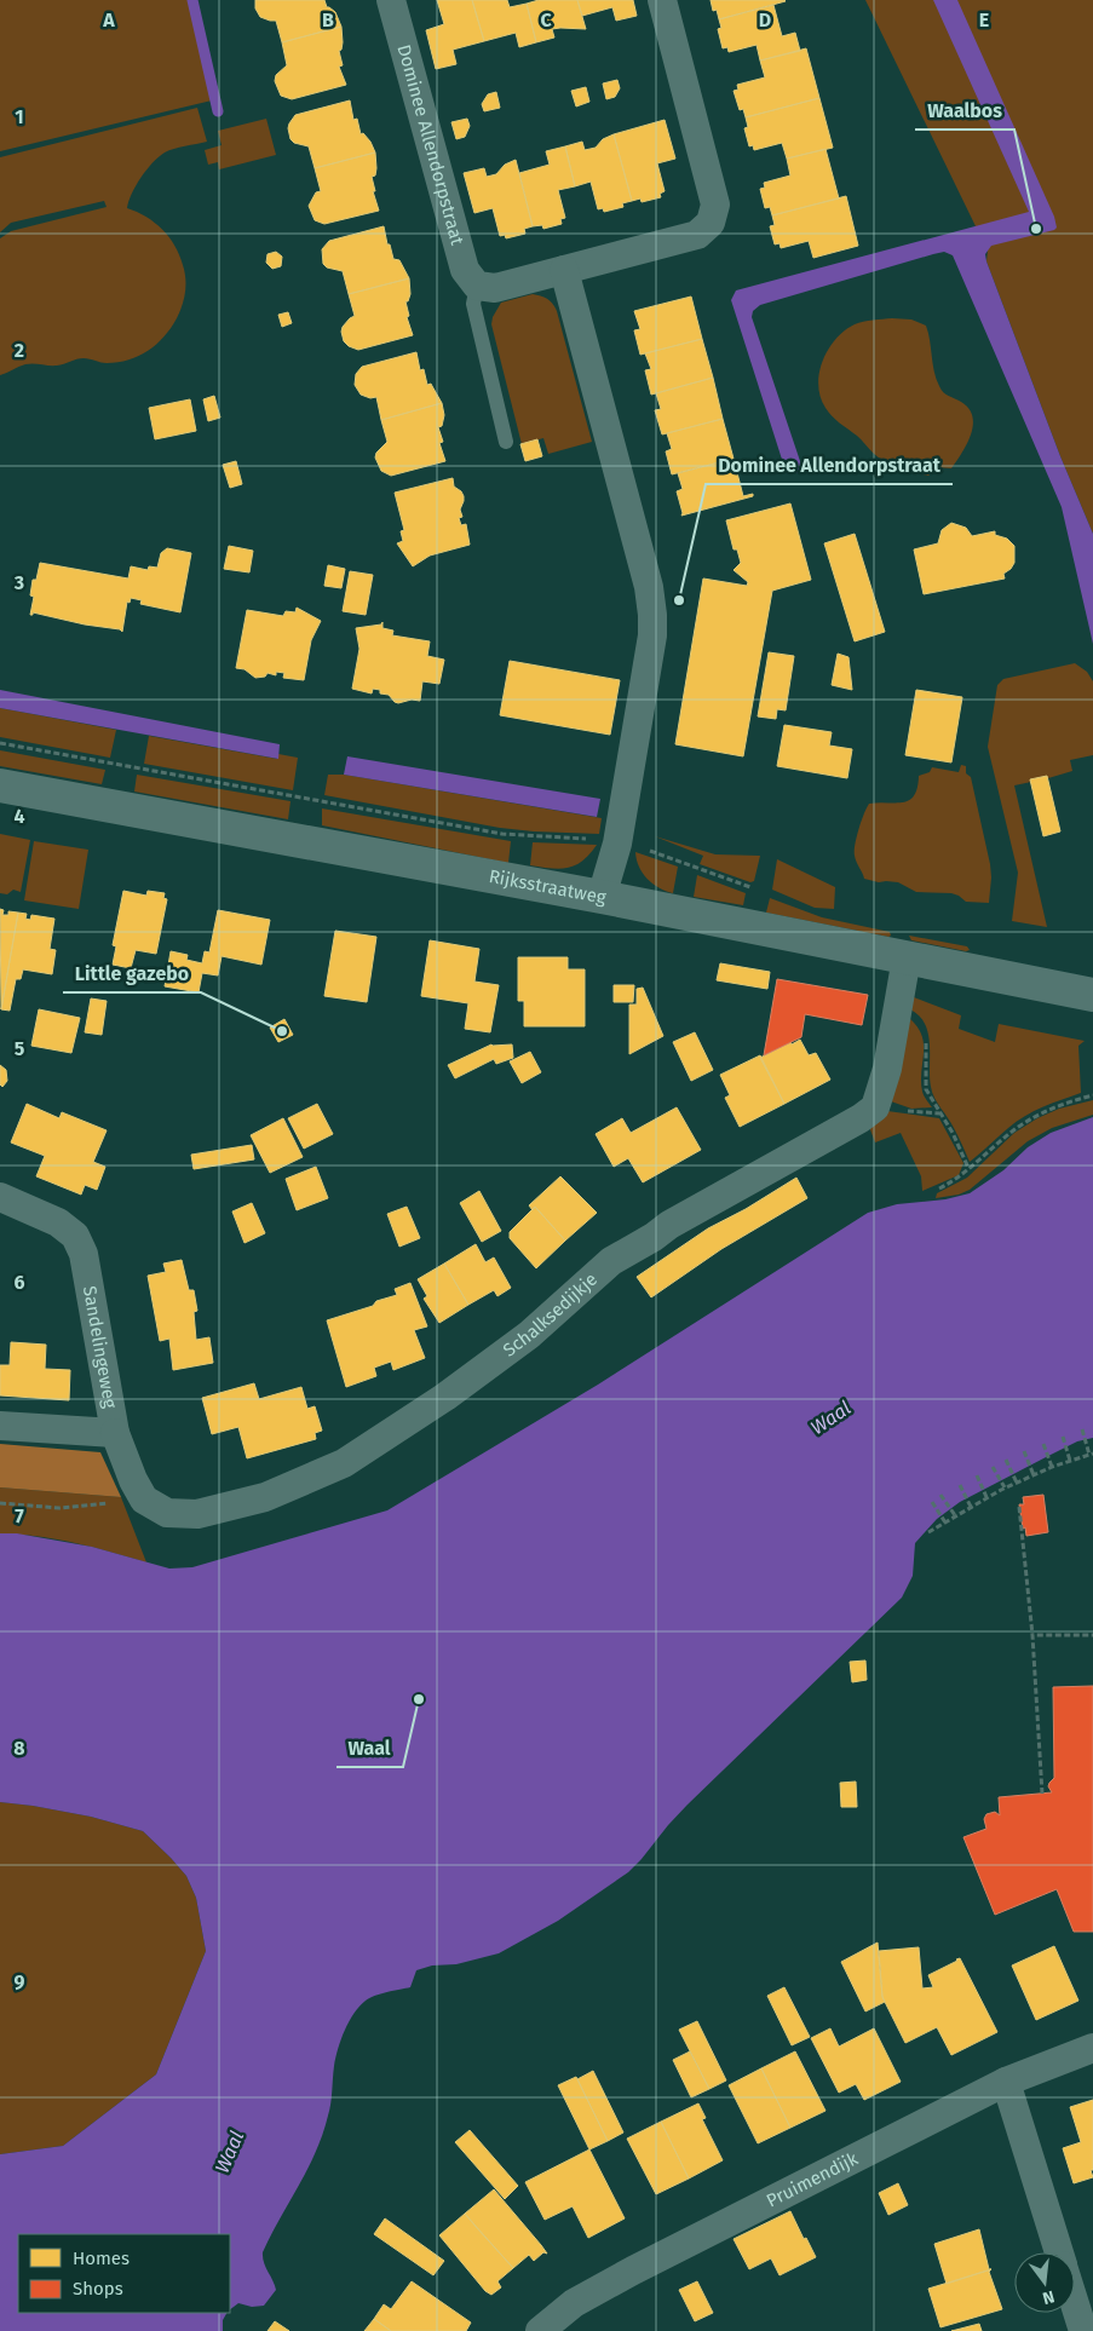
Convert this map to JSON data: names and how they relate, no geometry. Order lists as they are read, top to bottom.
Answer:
{
  "streets": {
    "street": [
      "Dominee Allendorpstraat",
      "Rijksstraatweg",
      "Schalksedijkje",
      "Sandelingeweg",
      "Pruimendijk"
    ]
  },
  "crossings": [
    ["Rijksstraatweg", "Schalksedijkje"]
  ],
  "water": ["Waal"],
  "places": [
    "Waalbos",
    "Dominee Allendorpstraat",
    "Little gazebo",
    "Waal"
  ],
  "legend": ["Homes", "Shops"],
  "north": "bottom",
  "grid": {
    "columns": [
      "A",
      "B",
      "C",
      "D",
      "E"
    ],
    "rows": [
      "1",
      "2",
      "3",
      "4",
      "5",
      "6",
      "7",
      "8",
      "9"
    ]
  }
}
